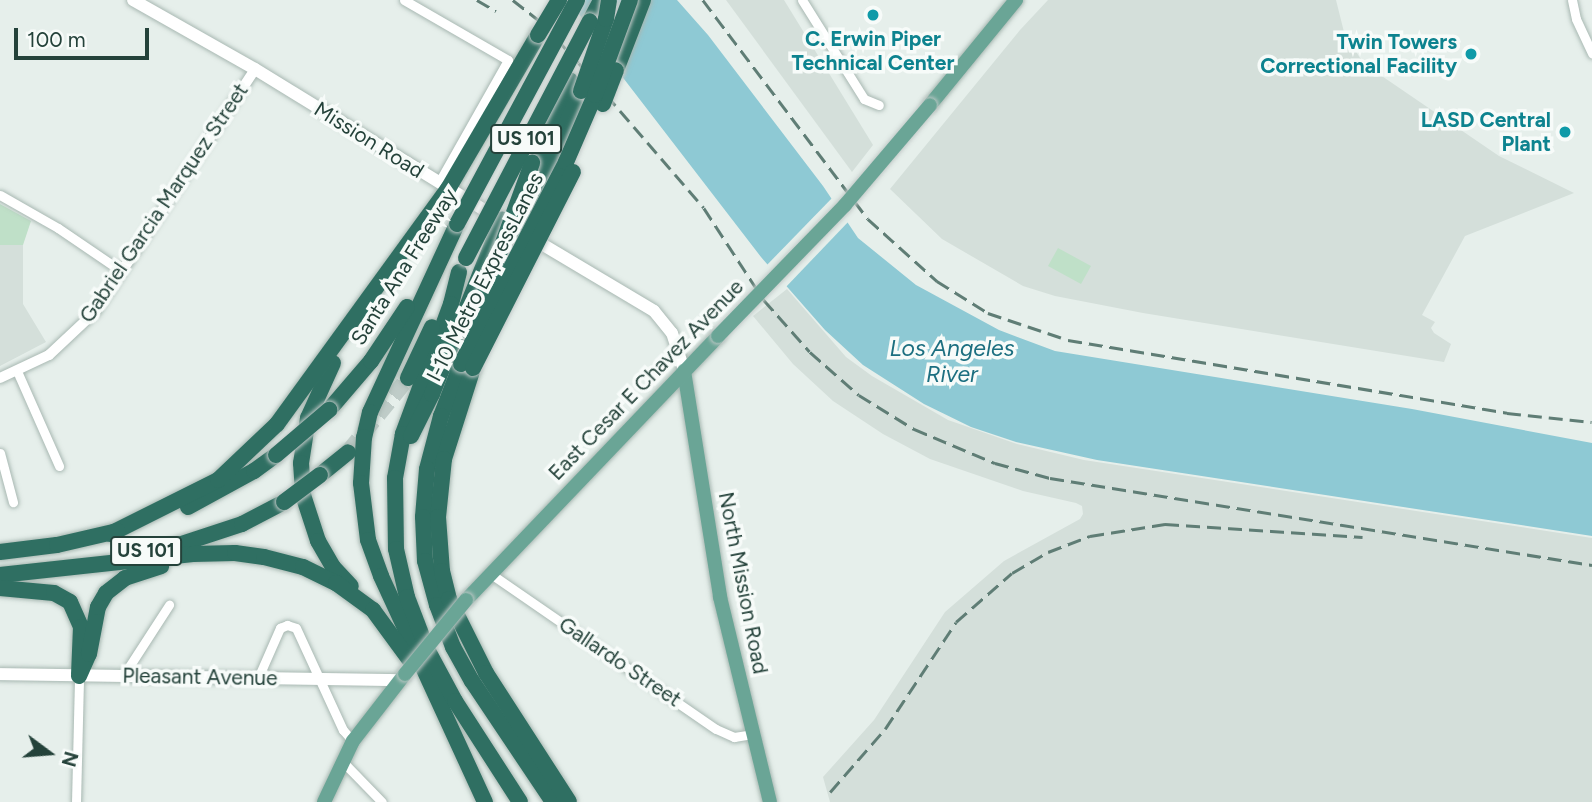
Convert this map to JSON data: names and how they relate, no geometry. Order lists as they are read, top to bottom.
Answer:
{
  "streets": {
    "highway": ["US 101", "Santa Ana Freeway", "I-10 Metro ExpressLanes"],
    "main road": [
      "Mission Road",
      "East Cesar E Chavez Avenue",
      "North Mission Road",
      "Pleasant Avenue"
    ],
    "street": ["Gabriel Garcia Marquez Street", "Gallardo Street"]
  },
  "crossings": [
    ["Mission Road", "Gabriel Garcia Marquez Street"],
    ["Mission Road", "East Cesar E Chavez Avenue"],
    ["Mission Road", "North Mission Road"],
    ["East Cesar E Chavez Avenue", "North Mission Road"],
    ["East Cesar E Chavez Avenue", "Gallardo Street"],
    ["East Cesar E Chavez Avenue", "Pleasant Avenue"],
    ["North Mission Road", "Gallardo Street"]
  ],
  "water": ["Los Angeles River"],
  "places": ["C. Erwin Piper Technical Center", "Twin Towers Correctional Facility", "LASD Central Plant"],
  "scale_bar": "100 m",
  "north": "right"
}
